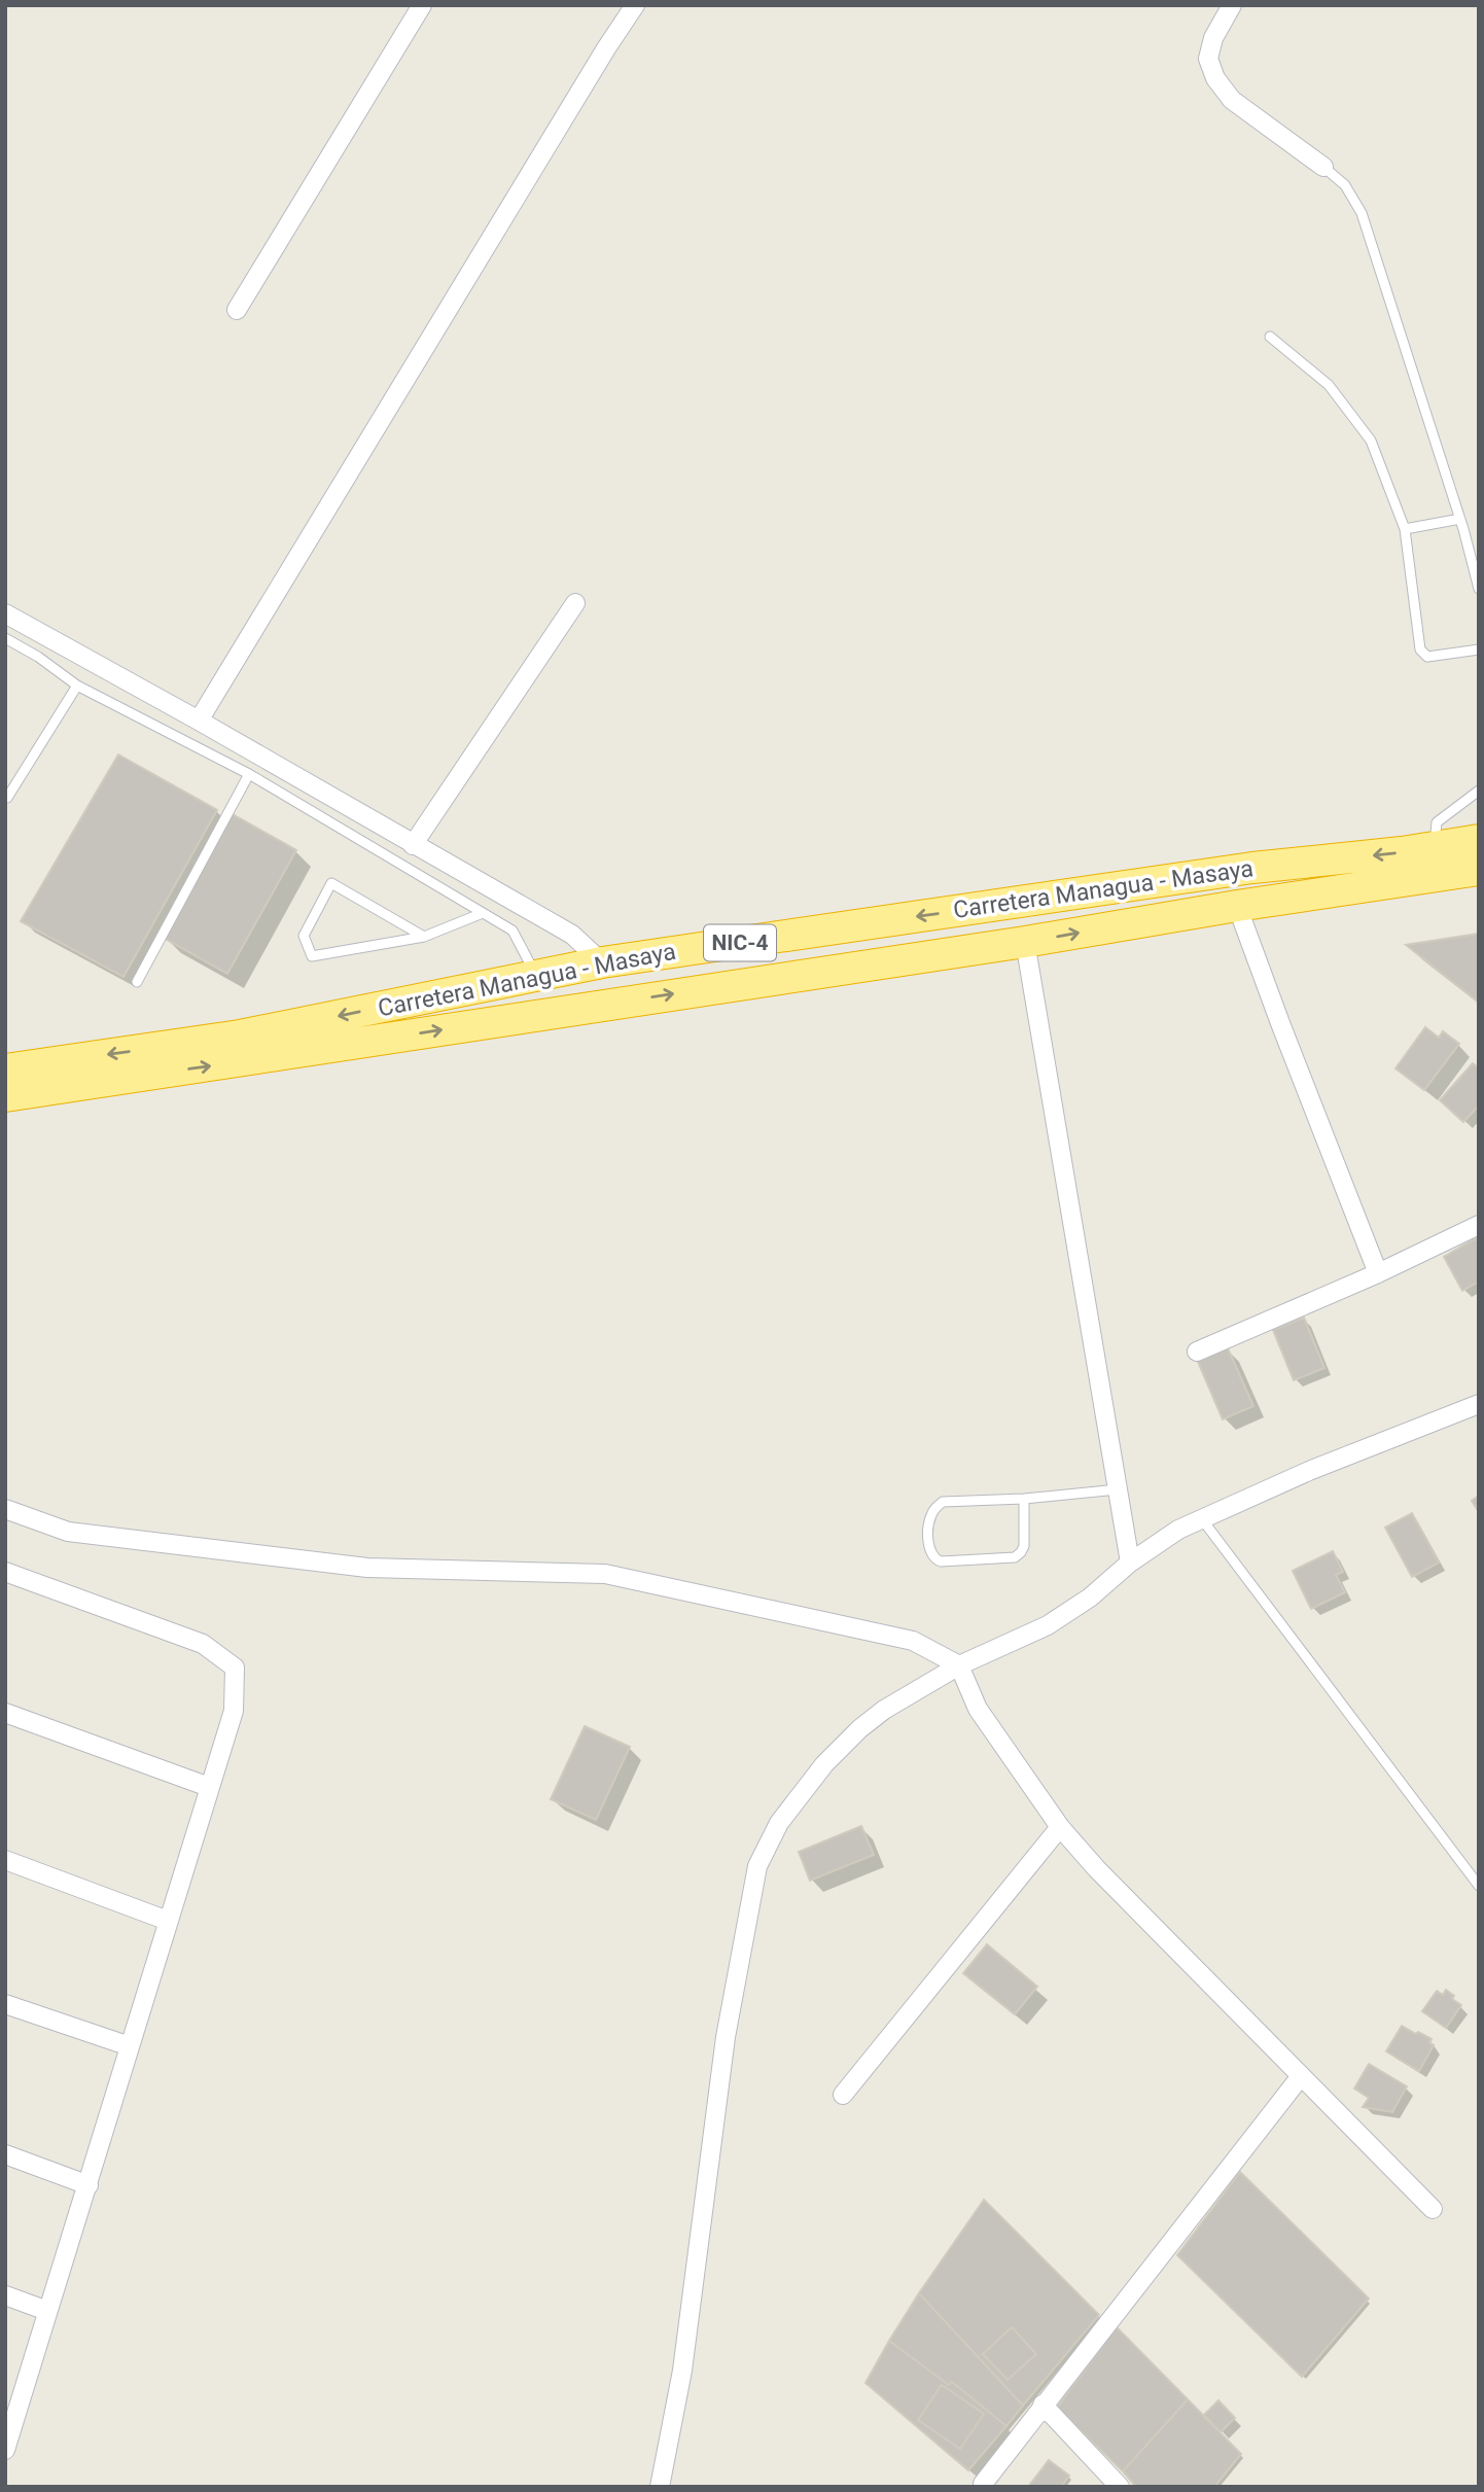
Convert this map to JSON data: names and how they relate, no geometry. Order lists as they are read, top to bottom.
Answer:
{
  "streets": {
    "highway": ["Carretera Managua - Masaya", "NIC-4"]
  }
}
